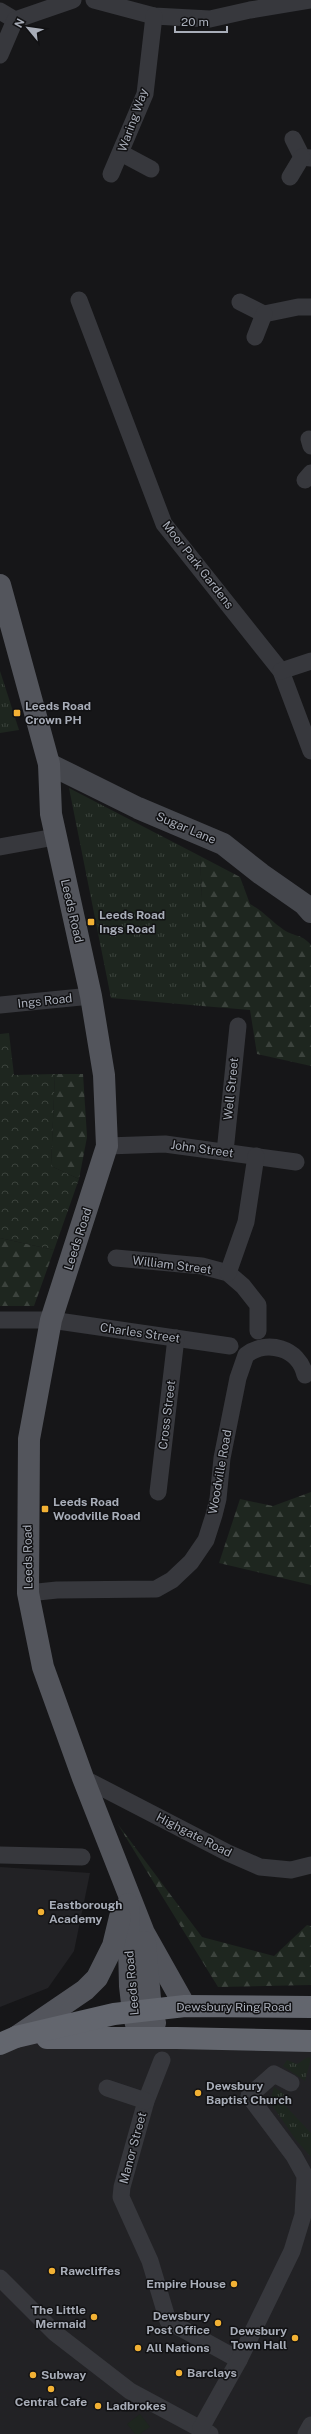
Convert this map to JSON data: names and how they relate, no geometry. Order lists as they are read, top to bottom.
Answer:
{
  "streets": {
    "highway": ["Dewsbury Ring Road"],
    "main road": ["Leeds Road"],
    "street": [
      "Waring Way",
      "Moor Park Gardens",
      "Sugar Lane",
      "Ings Road",
      "Well Street",
      "John Street",
      "William Street",
      "Charles Street",
      "Cross Street",
      "Woodville Road",
      "Highgate Road",
      "Manor Street"
    ]
  },
  "crossings": [
    ["Sugar Lane", "Leeds Road"],
    ["Leeds Road", "Ings Road"],
    ["Leeds Road", "John Street"],
    ["Leeds Road", "Charles Street"],
    ["Leeds Road", "Woodville Road"],
    ["Leeds Road", "Highgate Road"],
    ["Leeds Road", "Dewsbury Ring Road"],
    ["Well Street", "John Street"],
    ["John Street", "William Street"],
    ["Charles Street", "Cross Street"]
  ],
  "places": {
    "transit": ["Leeds Road Crown PH", "Leeds Road Ings Road", "Leeds Road Woodville Road"],
    "other": [
      "Eastborough Academy",
      "Dewsbury Baptist Church",
      "Rawcliffes",
      "Empire House",
      "The Little Mermaid",
      "Dewsbury Post Office",
      "Dewsbury Town Hall",
      "All Nations",
      "Barclays",
      "Subway",
      "Central Cafe",
      "Ladbrokes"
    ]
  },
  "scale_bar": "20 m",
  "north": "top left"
}
